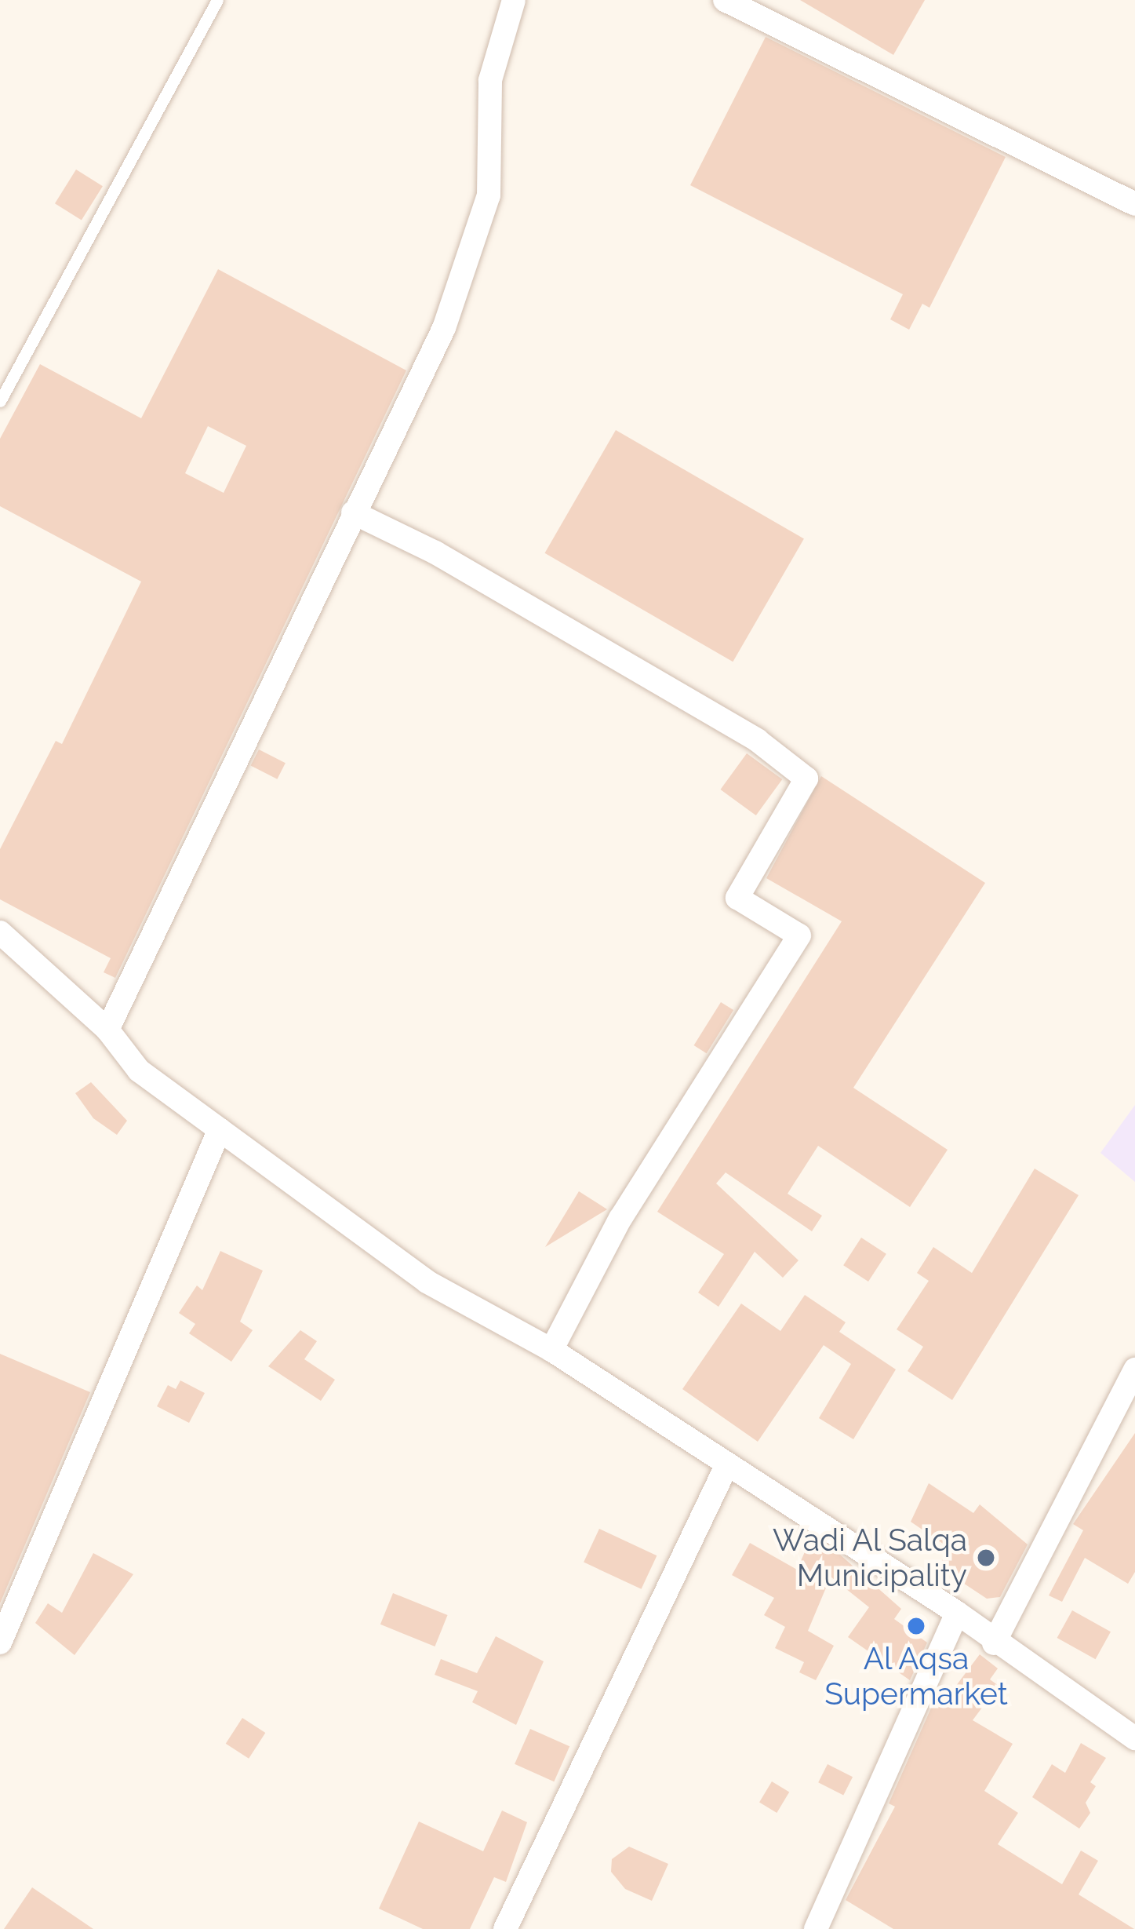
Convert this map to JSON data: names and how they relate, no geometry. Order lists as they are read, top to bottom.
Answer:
{
  "places": ["Wadi Al Salqa Municipality", "Al Aqsa Supermarket"]
}
